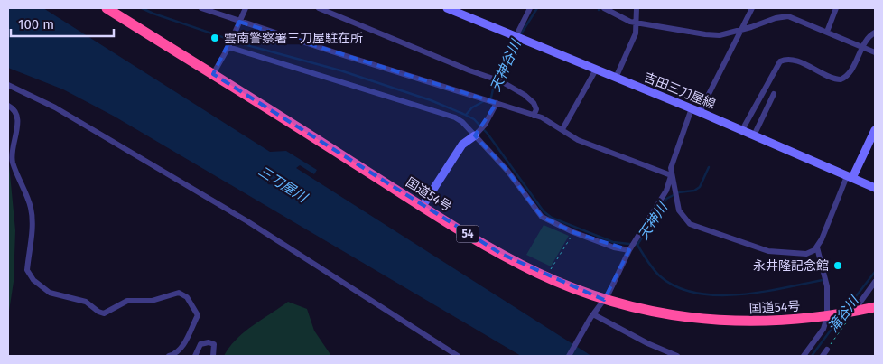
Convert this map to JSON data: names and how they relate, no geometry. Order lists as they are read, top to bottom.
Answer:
{
  "streets": {
    "highway": ["国道54号", "54"],
    "main road": ["吉田三刀屋線"]
  },
  "water": [
    "天神谷川",
    "三刀屋川",
    "天神川",
    "滝谷川"
  ],
  "places": ["雲南警察署三刀屋駐在所", "永井隆記念館"],
  "scale_bar": "100 m"
}
